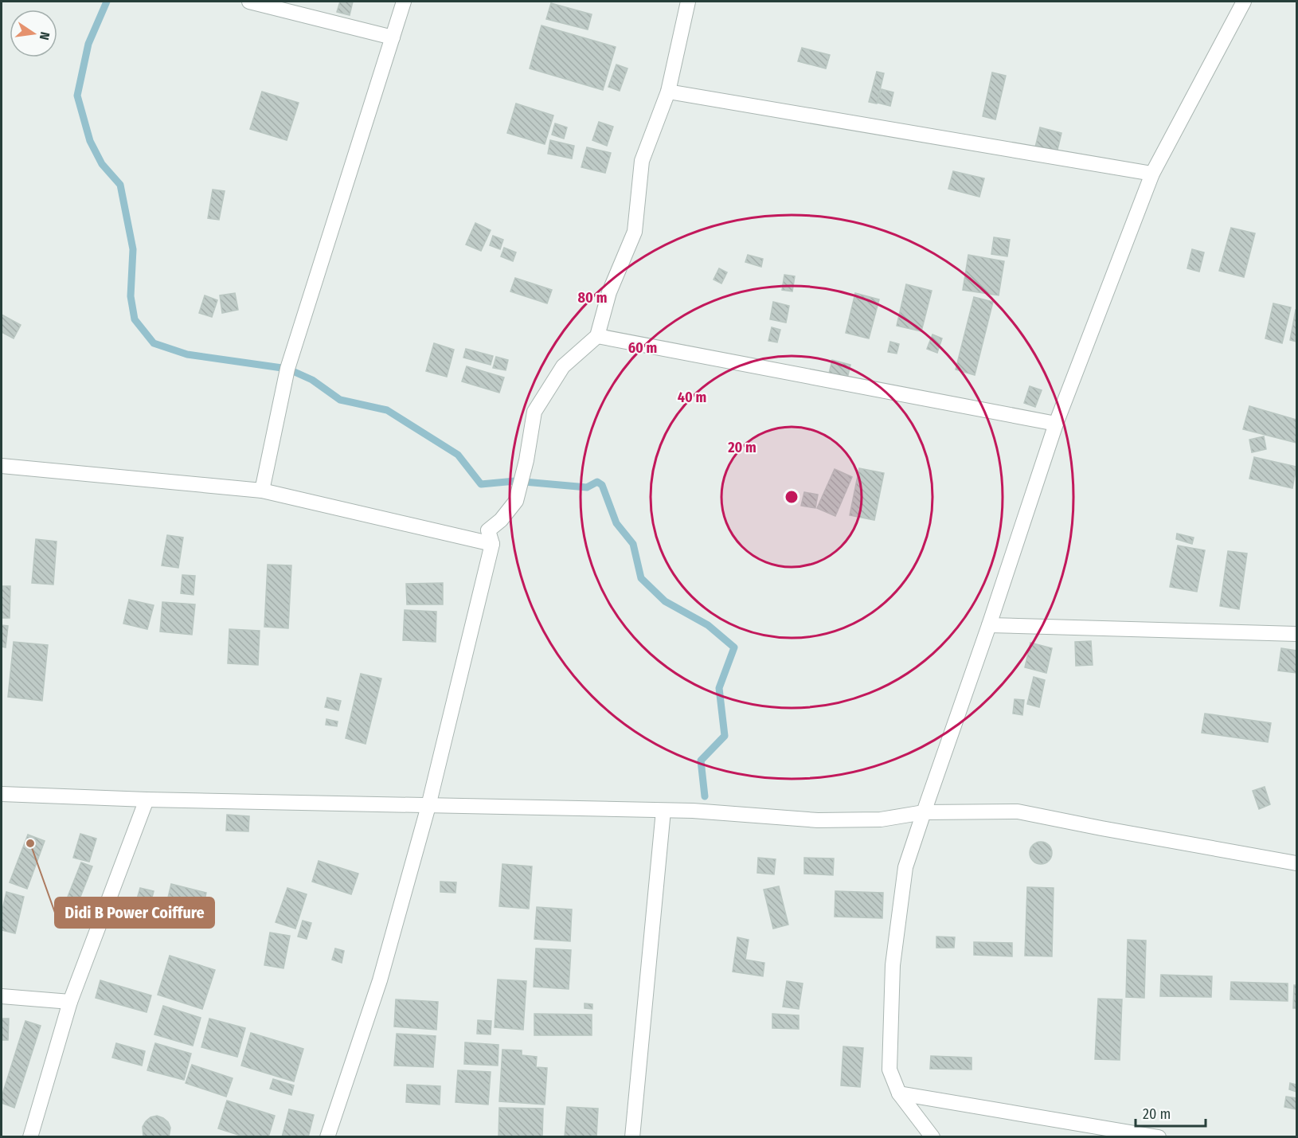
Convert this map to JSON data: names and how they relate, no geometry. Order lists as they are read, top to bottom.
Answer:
{
  "places": ["Didi B Power Coiffure"],
  "scale_bar": "20 m",
  "north": "right",
  "rings": [
    "80 m",
    "60 m",
    "40 m",
    "20 m"
  ]
}
